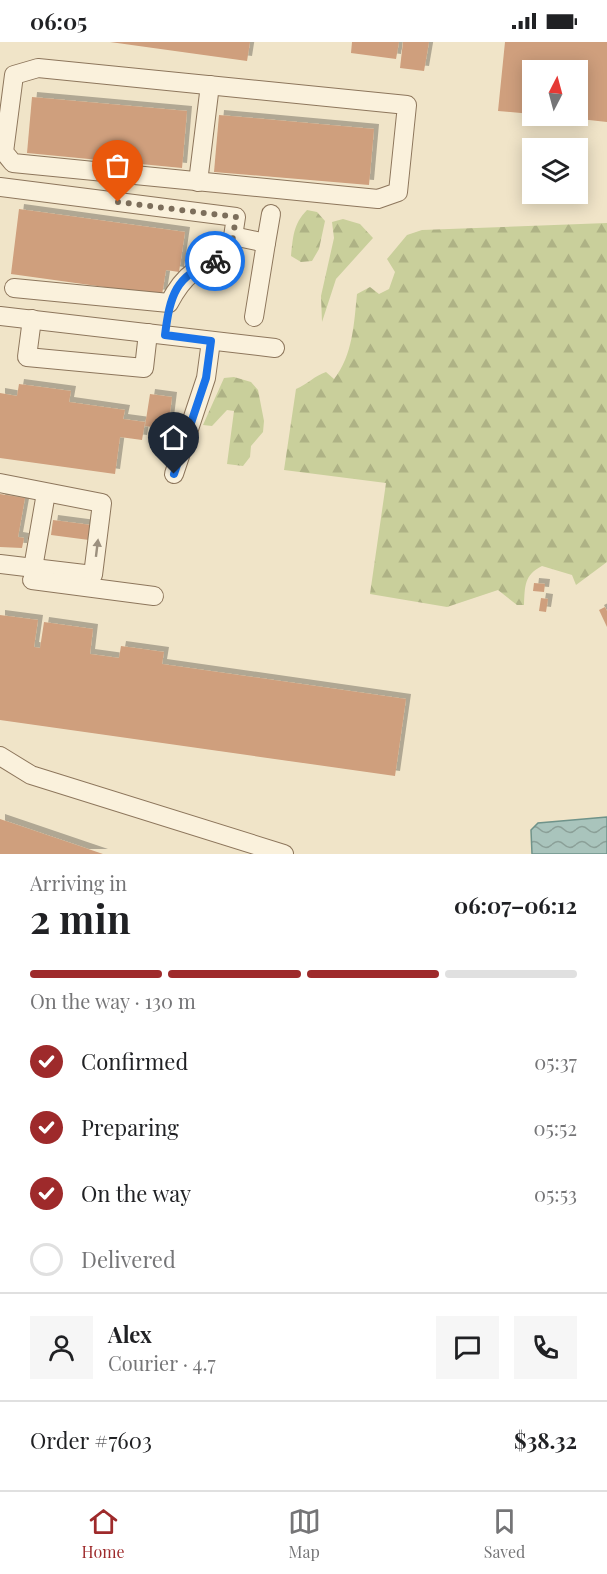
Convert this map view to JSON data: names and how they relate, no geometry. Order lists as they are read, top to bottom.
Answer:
{
  "north": "top",
  "page": {
    "status": "06:05",
    "heading": ["2 min", "Arriving in", "06:07–06:12"],
    "panel": [
      "Alex",
      "Courier · 4.7",
      "Order #7603",
      "$38.32"
    ],
    "bar": "On the way · 130 m",
    "list": [
      ["Confirmed", "05:37"],
      ["Preparing", "05:52"],
      ["On the way", "05:53"],
      "Delivered"
    ],
    "tabs": ["Home", "Map", "Saved"]
  }
}
